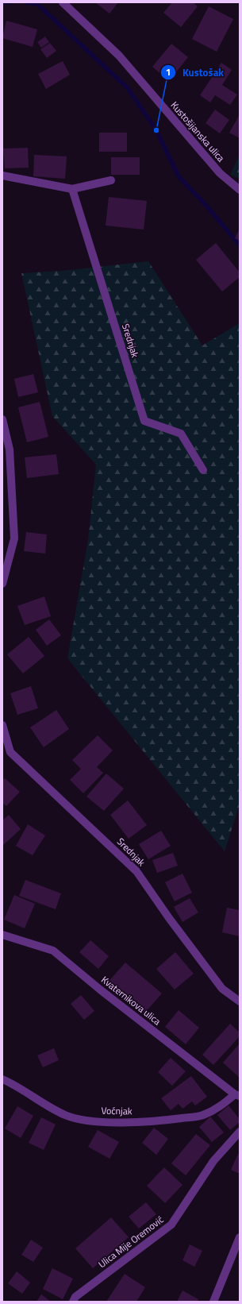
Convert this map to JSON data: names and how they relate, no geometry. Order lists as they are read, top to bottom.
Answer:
{
  "streets": {
    "street": [
      "Kustošijanska ulica",
      "Srednjak",
      "Kvaternikova ulica",
      "Voćnjak",
      "Ulica Mije Oremović"
    ]
  },
  "crossings": [
    ["Kvaternikova ulica", "Voćnjak"]
  ],
  "places": ["Kustošak"]
}
